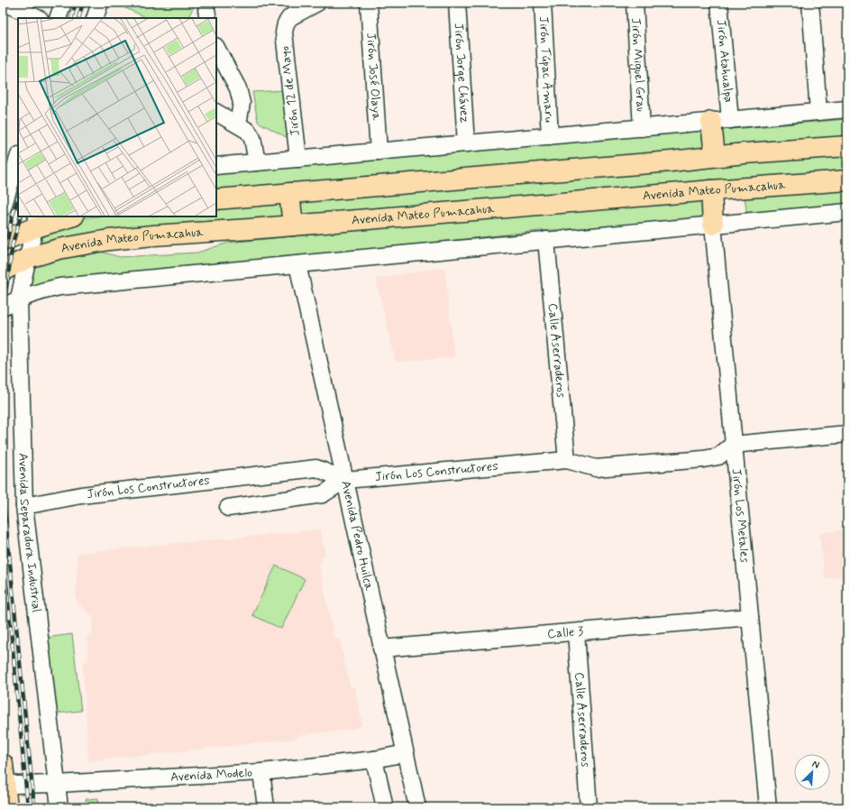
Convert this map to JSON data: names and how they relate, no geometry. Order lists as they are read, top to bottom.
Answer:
{
  "streets": {
    "main road": ["Avenida Mateo Pumacahua"],
    "street": [
      "Jirón Atahualpa",
      "Jirón Miguel Grau",
      "Jirón Túpac Amaru",
      "Jirón Jorge Chávez",
      "Jirón José Olaya",
      "Jirón 12 de Mayo",
      "Calle Aserraderos",
      "Jirón Los Constructores",
      "Jirón Los Metales",
      "Avenida Separadora Industrial",
      "Avenida Pedro Huilca",
      "Calle 3",
      "Avenida Modelo"
    ]
  },
  "crossings": [
    ["Avenida Mateo Pumacahua", "Avenida Separadora Industrial"],
    ["Calle Aserraderos", "Jirón Los Constructores"],
    ["Calle Aserraderos", "Calle 3"],
    ["Jirón Los Constructores", "Jirón Los Metales"],
    ["Jirón Los Constructores", "Avenida Separadora Industrial"],
    ["Jirón Los Constructores", "Avenida Pedro Huilca"],
    ["Jirón Los Metales", "Calle 3"],
    ["Avenida Separadora Industrial", "Avenida Modelo"],
    ["Avenida Pedro Huilca", "Calle 3"],
    ["Avenida Pedro Huilca", "Avenida Modelo"]
  ],
  "north": "top right"
}
